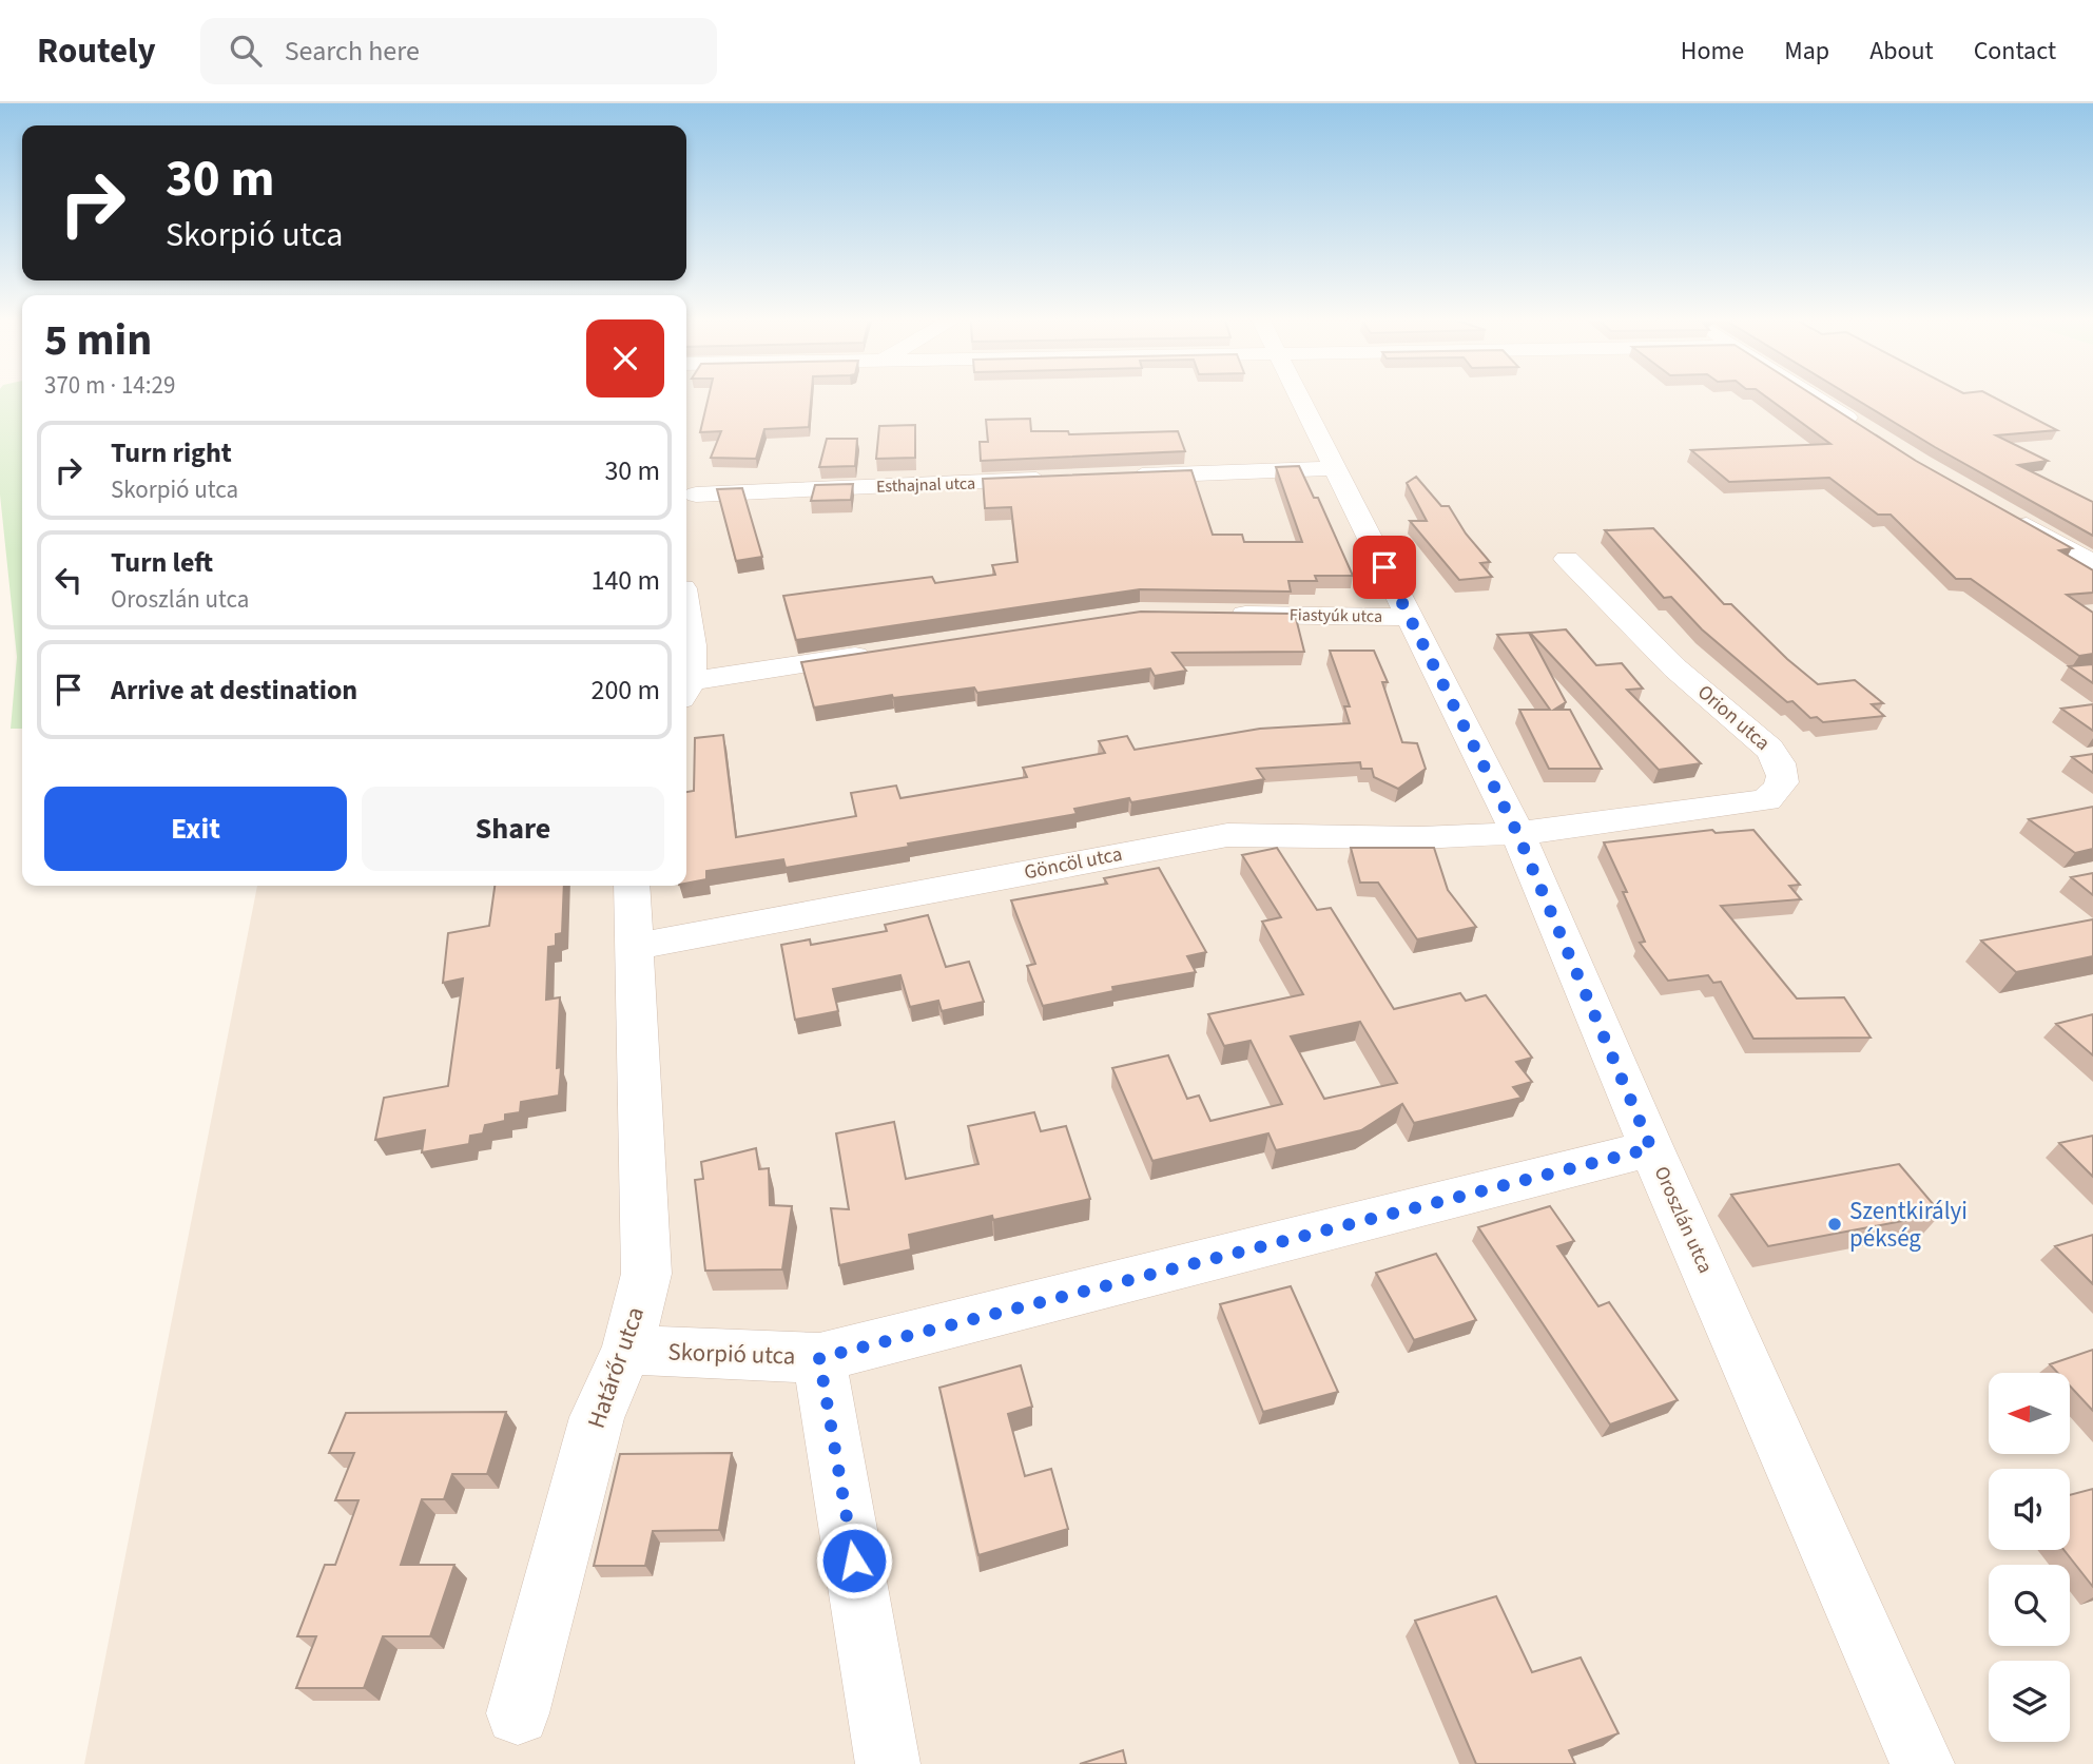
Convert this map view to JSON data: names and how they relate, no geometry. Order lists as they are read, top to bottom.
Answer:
{
  "streets": {
    "street": [
      "Esthajnal utca",
      "Fiastyúk utca",
      "Orion utca",
      "Göncöl utca",
      "Oroszlán utca",
      "Skorpió utca",
      "Határőr utca"
    ]
  },
  "crossings": [
    ["Fiastyúk utca", "Oroszlán utca"],
    ["Orion utca", "Göncöl utca"],
    ["Orion utca", "Oroszlán utca"],
    ["Göncöl utca", "Oroszlán utca"],
    ["Göncöl utca", "Határőr utca"],
    ["Oroszlán utca", "Skorpió utca"],
    ["Skorpió utca", "Határőr utca"]
  ],
  "places": ["Szentkirályi pékség"],
  "north": "left",
  "page": {
    "header": "Routely",
    "search": "Search here",
    "nav": [
      "Home",
      "Map",
      "About",
      "Contact"
    ],
    "turn": ["30 m", "Skorpió utca"],
    "heading": ["5 min", "370 m · 14:29"],
    "list": [
      {
        "name": "Turn right",
        "note": "Skorpió utca",
        "value": "30 m"
      },
      {
        "name": "Turn left",
        "note": "Oroszlán utca",
        "value": "140 m"
      },
      {
        "name": "Arrive at destination",
        "value": "200 m"
      }
    ],
    "buttons": ["Exit", "Share"]
  }
}
